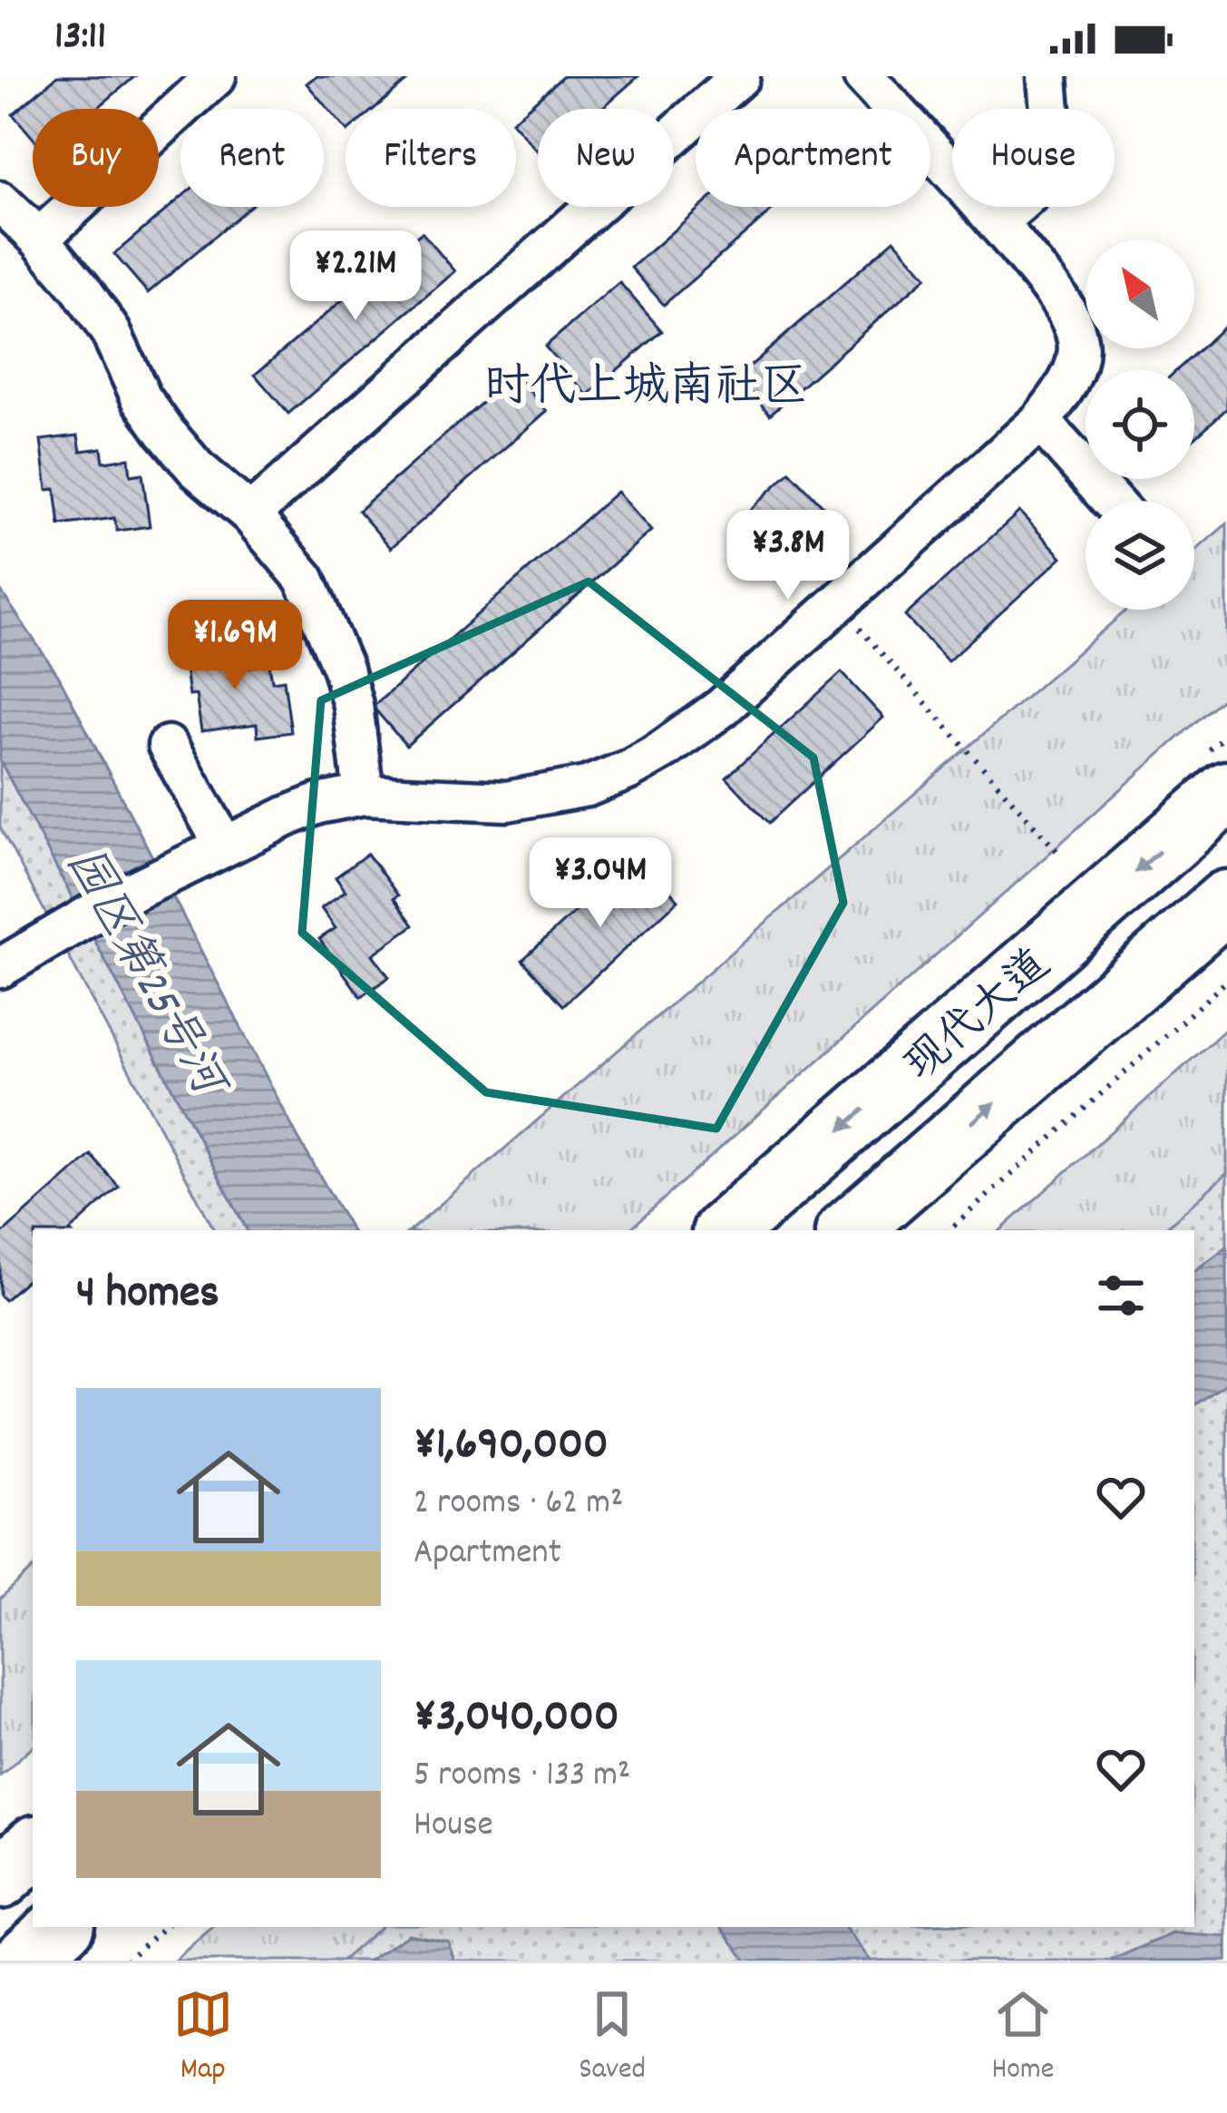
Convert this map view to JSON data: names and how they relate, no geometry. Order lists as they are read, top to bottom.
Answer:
{
  "streets": {
    "main road": ["现代大道"]
  },
  "districts": ["时代上城南社区"],
  "water": ["园区第25号河"],
  "north": "top left",
  "page": {
    "status": "13:11",
    "chip": [
      "Buy",
      "Rent",
      "Filters",
      "New",
      "Apartment",
      "House"
    ],
    "price": [
      "¥2.21M",
      "¥3.8M",
      "¥1.69M",
      "¥3.04M"
    ],
    "heading": "4 homes",
    "list": [
      {
        "name": "¥1,690,000",
        "note": "2 rooms · 62 m² · Apartment"
      },
      {
        "name": "¥3,040,000",
        "note": "5 rooms · 133 m² · House"
      }
    ],
    "tabs": ["Map", "Saved", "Home"]
  }
}
